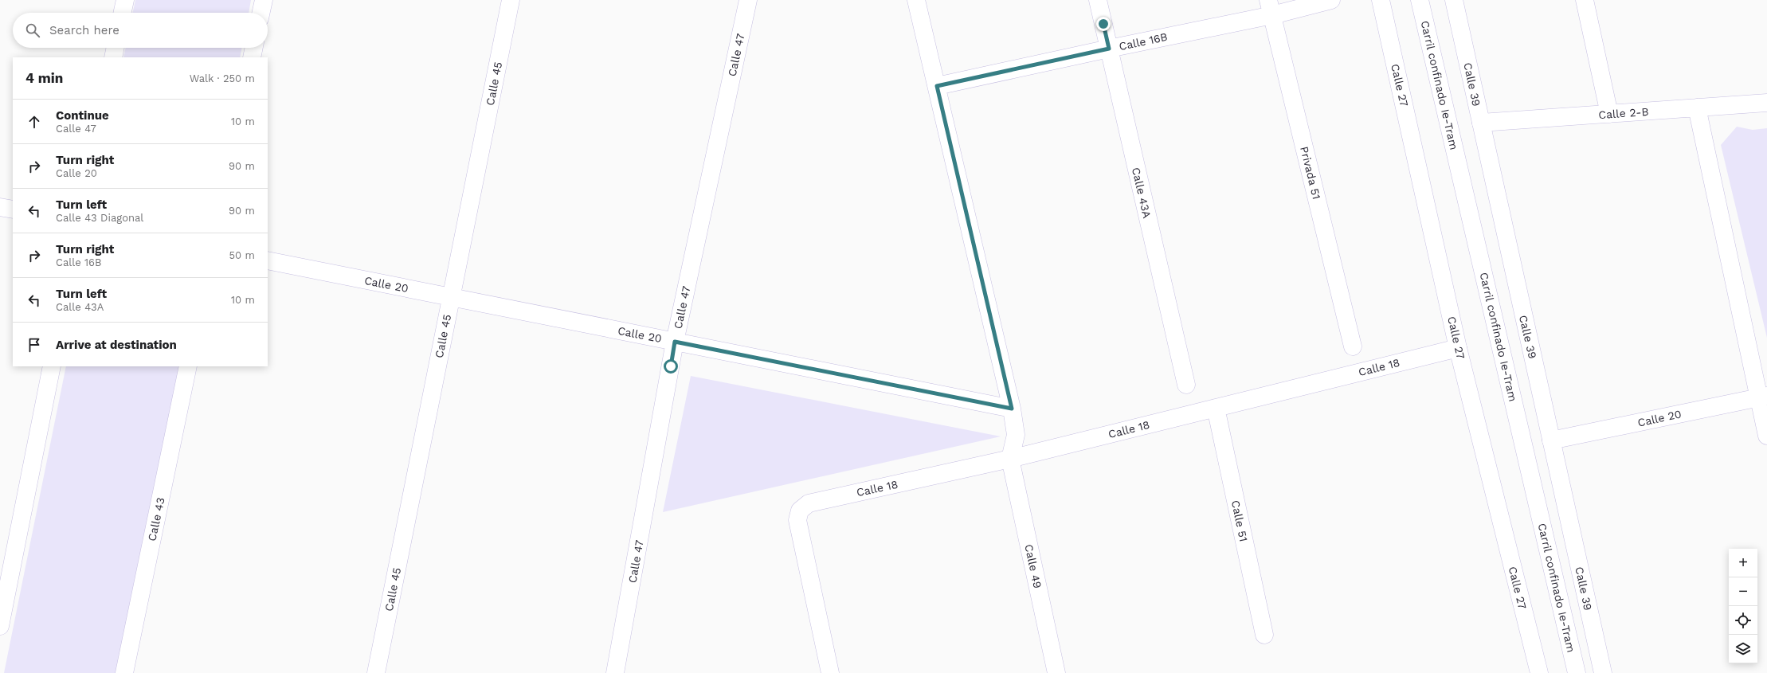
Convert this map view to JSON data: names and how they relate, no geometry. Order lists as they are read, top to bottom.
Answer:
{
  "streets": {
    "street": [
      "Calle 16B",
      "Calle 47",
      "Calle 45",
      "Calle 39",
      "Calle 27",
      "Carril confinado Ie-Tram",
      "Calle 2-B",
      "Privada 51",
      "Calle 43A",
      "Calle 20",
      "Calle 18",
      "Calle 43",
      "Calle 51",
      "Calle 49"
    ]
  },
  "crossings": [
    ["Calle 16B", "Privada 51"],
    ["Calle 16B", "Calle 43A"],
    ["Calle 47", "Calle 20"],
    ["Calle 45", "Calle 20"],
    ["Calle 39", "Calle 2-B"],
    ["Calle 39", "Calle 20"],
    ["Calle 27", "Calle 18"],
    ["Calle 18", "Calle 51"],
    ["Calle 18", "Calle 49"]
  ],
  "page": {
    "search": "Search here",
    "heading": ["4 min", "Walk · 250 m"],
    "list": [
      ["Continue", "Calle 47", "10 m"],
      ["Turn right", "Calle 20", "90 m"],
      ["Turn left", "Calle 43 Diagonal", "90 m"],
      ["Turn right", "Calle 16B", "50 m"],
      ["Turn left", "Calle 43A", "10 m"],
      "Arrive at destination"
    ],
    "map_buttons": ["+", "−"]
  }
}
